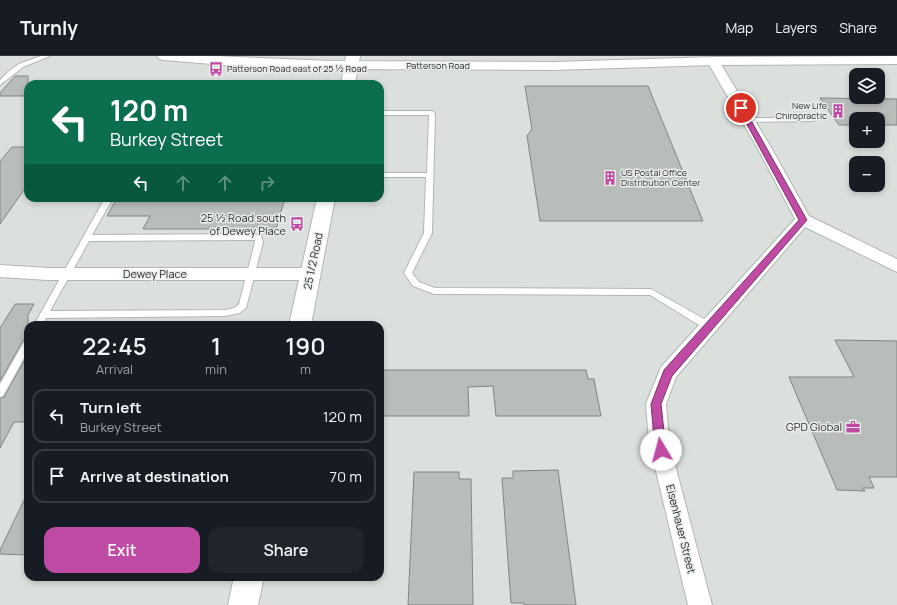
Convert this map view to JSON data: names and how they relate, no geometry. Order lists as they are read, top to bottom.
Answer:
{
  "streets": {
    "main road": ["Patterson Road", "25 1/2 Road"],
    "street": ["Dewey Place", "Eisenhauer Street"]
  },
  "crossings": [
    ["25 1/2 Road", "Dewey Place"]
  ],
  "places": {
    "bus stop": ["Patterson Road east of 25 ½ Road", "25 ½ Road south of Dewey Place"],
    "building": ["New Life Chiropractic", "US Postal Office Distribution Center"],
    "office": ["GPD Global"]
  },
  "page": {
    "header": "Turnly",
    "nav": ["Map", "Layers", "Share"],
    "map_buttons": ["+", "−"],
    "turn": ["120 m", "Burkey Street"],
    "eta": [
      "22:45",
      "Arrival",
      "1",
      "min",
      "190",
      "m"
    ],
    "list": [
      {
        "name": "Turn left",
        "note": "Burkey Street",
        "value": "120 m"
      },
      {
        "name": "Arrive at destination",
        "value": "70 m"
      }
    ],
    "buttons": ["Exit", "Share"]
  }
}
